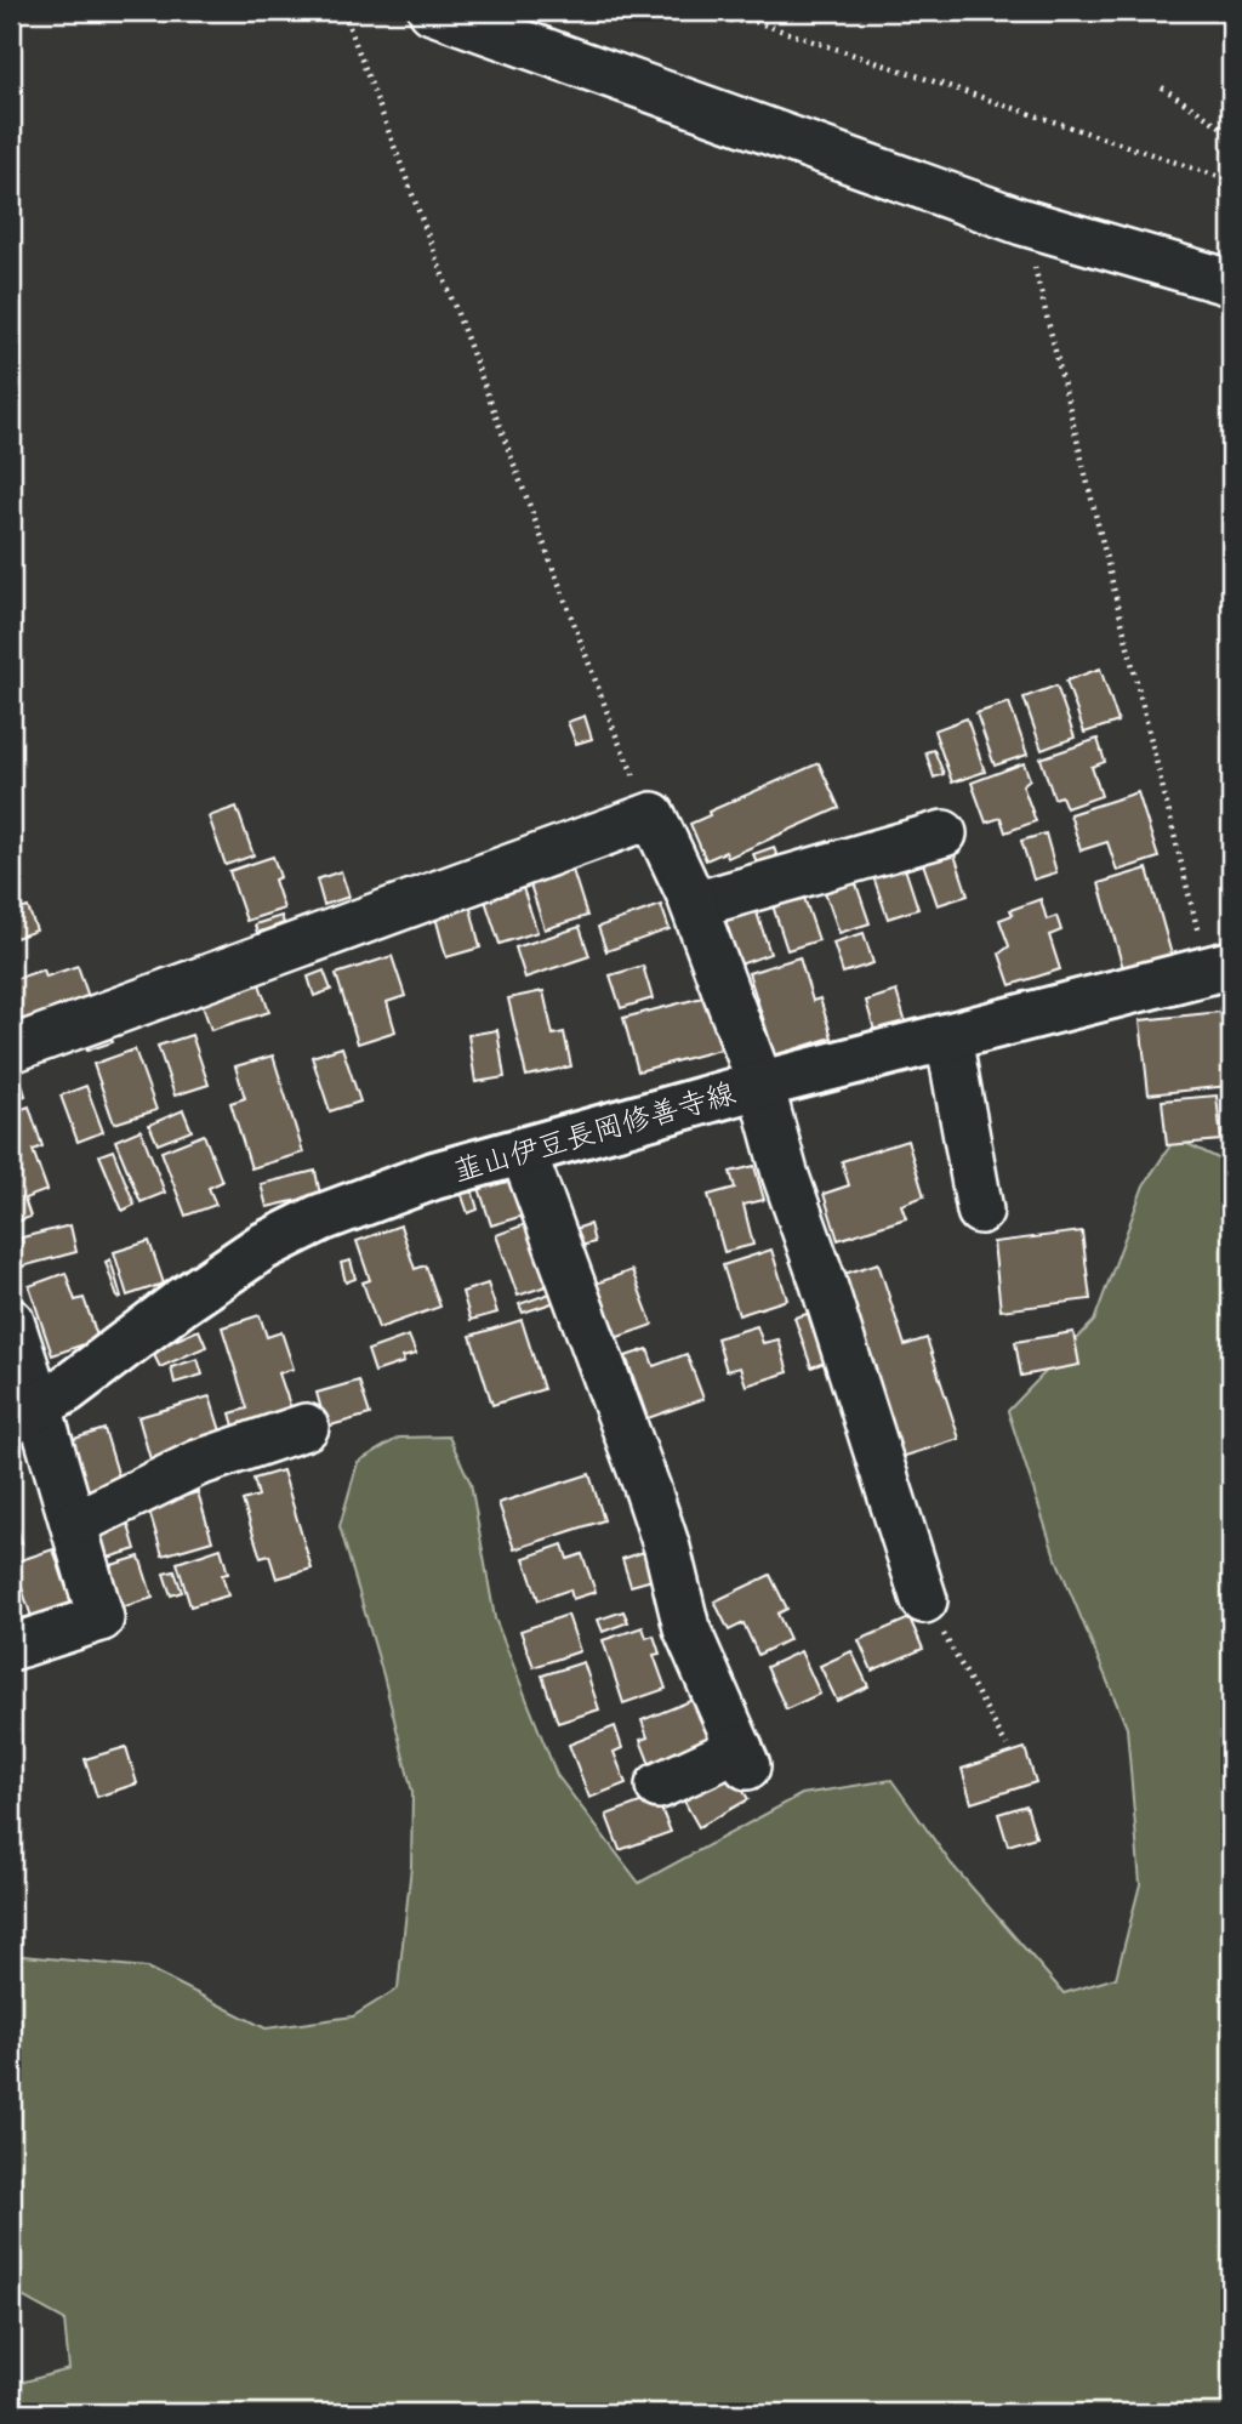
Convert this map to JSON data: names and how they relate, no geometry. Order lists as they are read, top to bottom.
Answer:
{
  "streets": {
    "main road": ["韮山伊豆長岡修善寺線"]
  }
}
